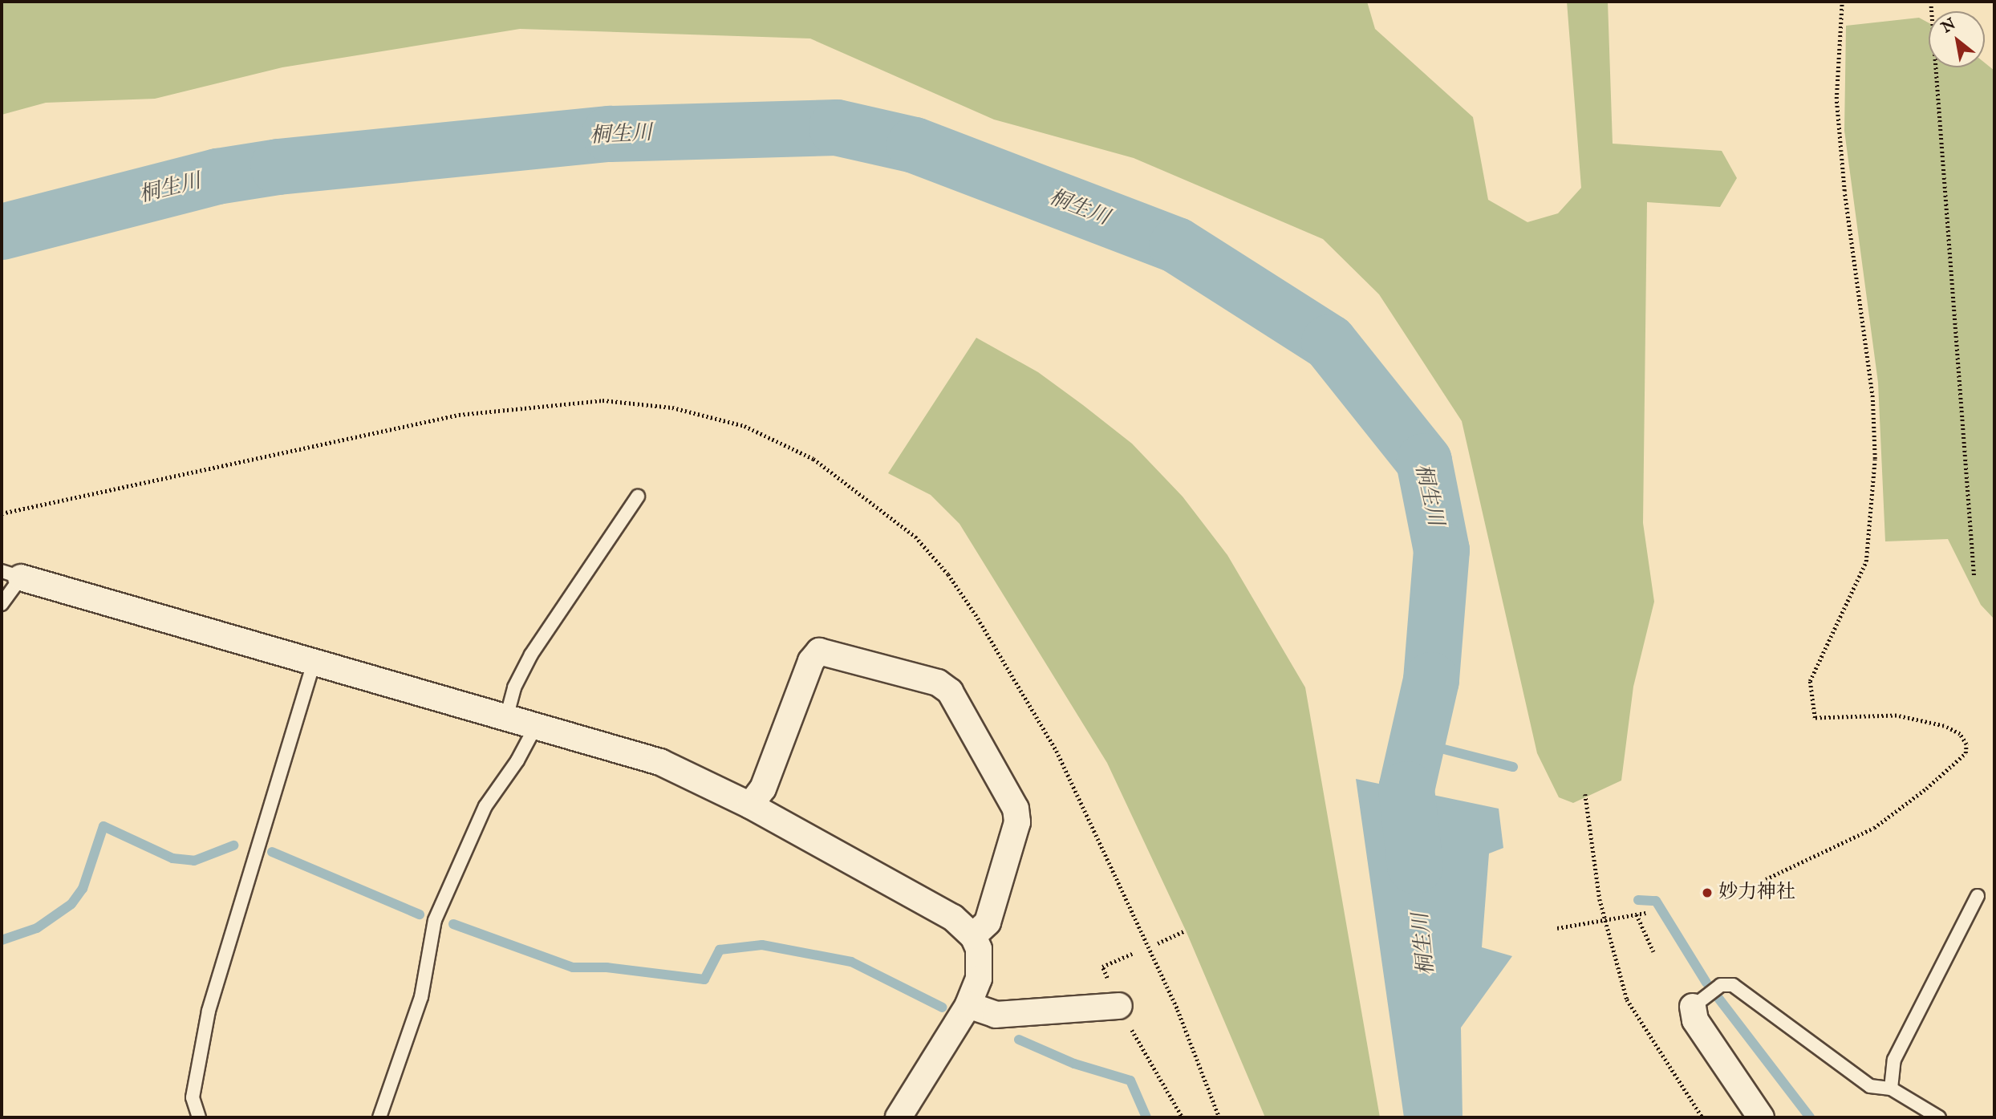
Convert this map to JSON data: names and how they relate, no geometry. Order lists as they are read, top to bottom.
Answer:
{
  "water": ["桐生川"],
  "places": ["妙力神社"],
  "north": "top left"
}
